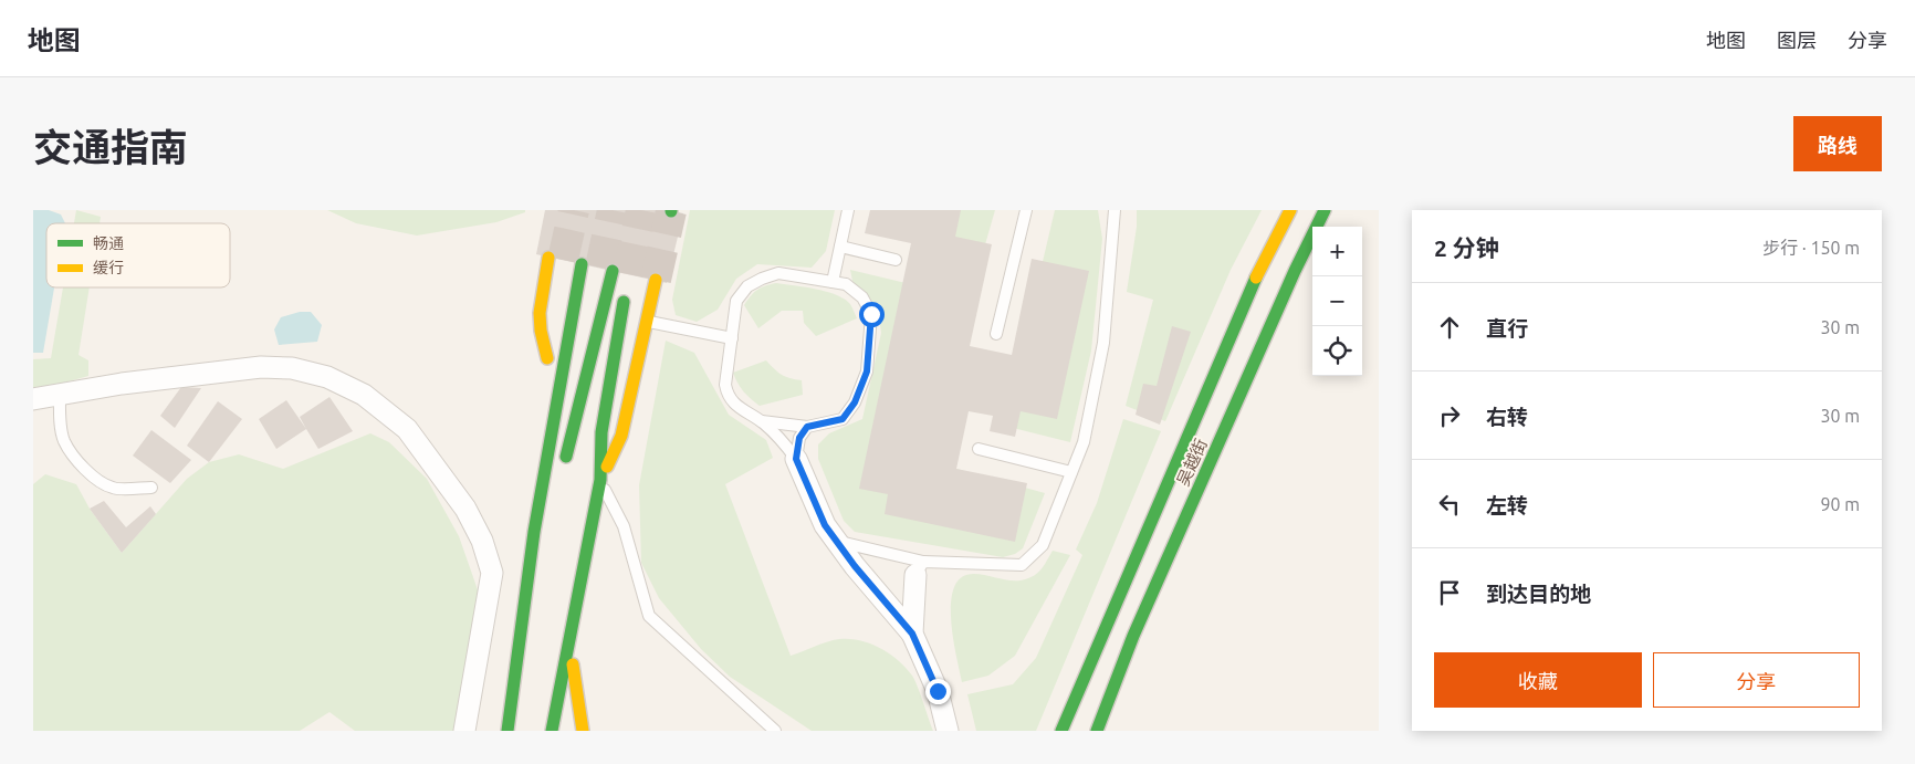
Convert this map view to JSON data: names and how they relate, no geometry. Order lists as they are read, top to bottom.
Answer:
{
  "streets": {
    "highway": ["吴越街"]
  },
  "legend": ["畅通", "缓行"],
  "page": {
    "header": "地图",
    "nav": ["地图", "图层", "分享"],
    "title": "交通指南",
    "buttons": [
      "路线",
      ["收藏", "分享"]
    ],
    "heading": ["2 分钟", "步行 · 150 m"],
    "map_buttons": ["+", "−"],
    "list": [
      ["直行", "30 m"],
      ["右转", "30 m"],
      ["左转", "90 m"],
      "到达目的地"
    ]
  }
}
